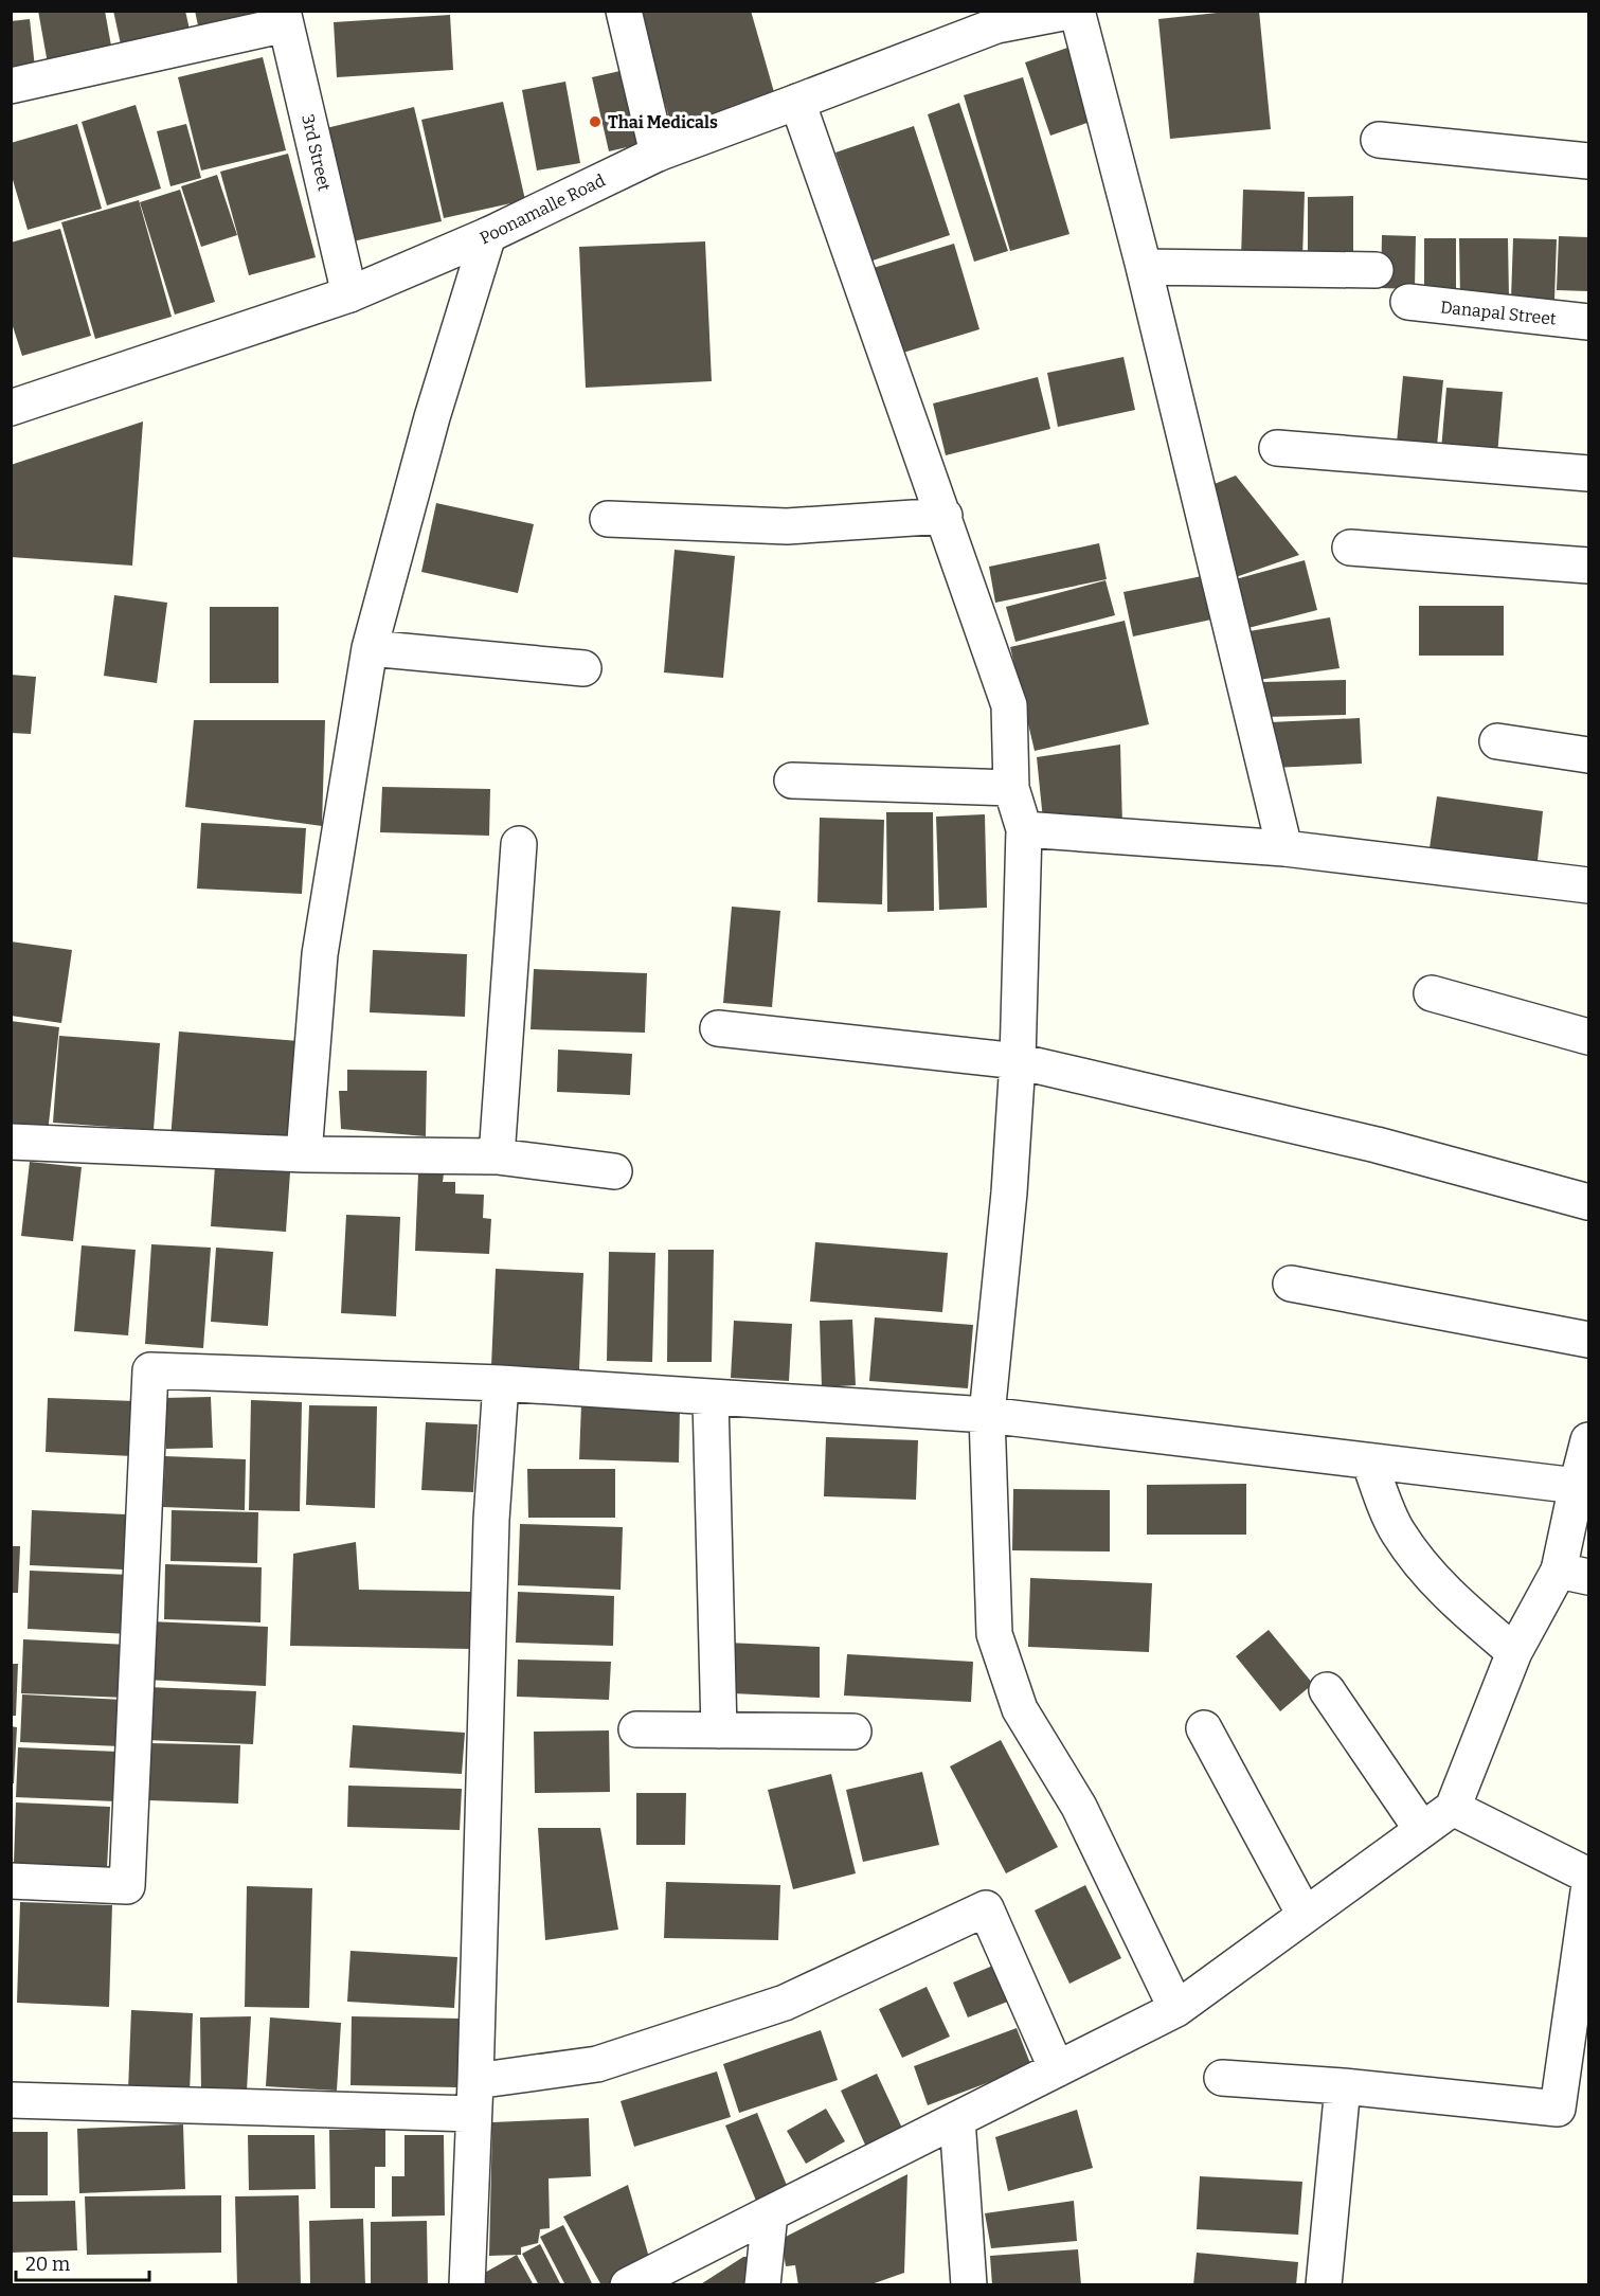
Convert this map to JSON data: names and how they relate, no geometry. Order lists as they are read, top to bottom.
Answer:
{
  "streets": {
    "street": ["3rd Street", "Poonamalle Road", "Danapal Street"]
  },
  "crossings": [
    ["3rd Street", "Poonamalle Road"]
  ],
  "places": ["Thai Medicals"],
  "scale_bar": "20 m"
}
